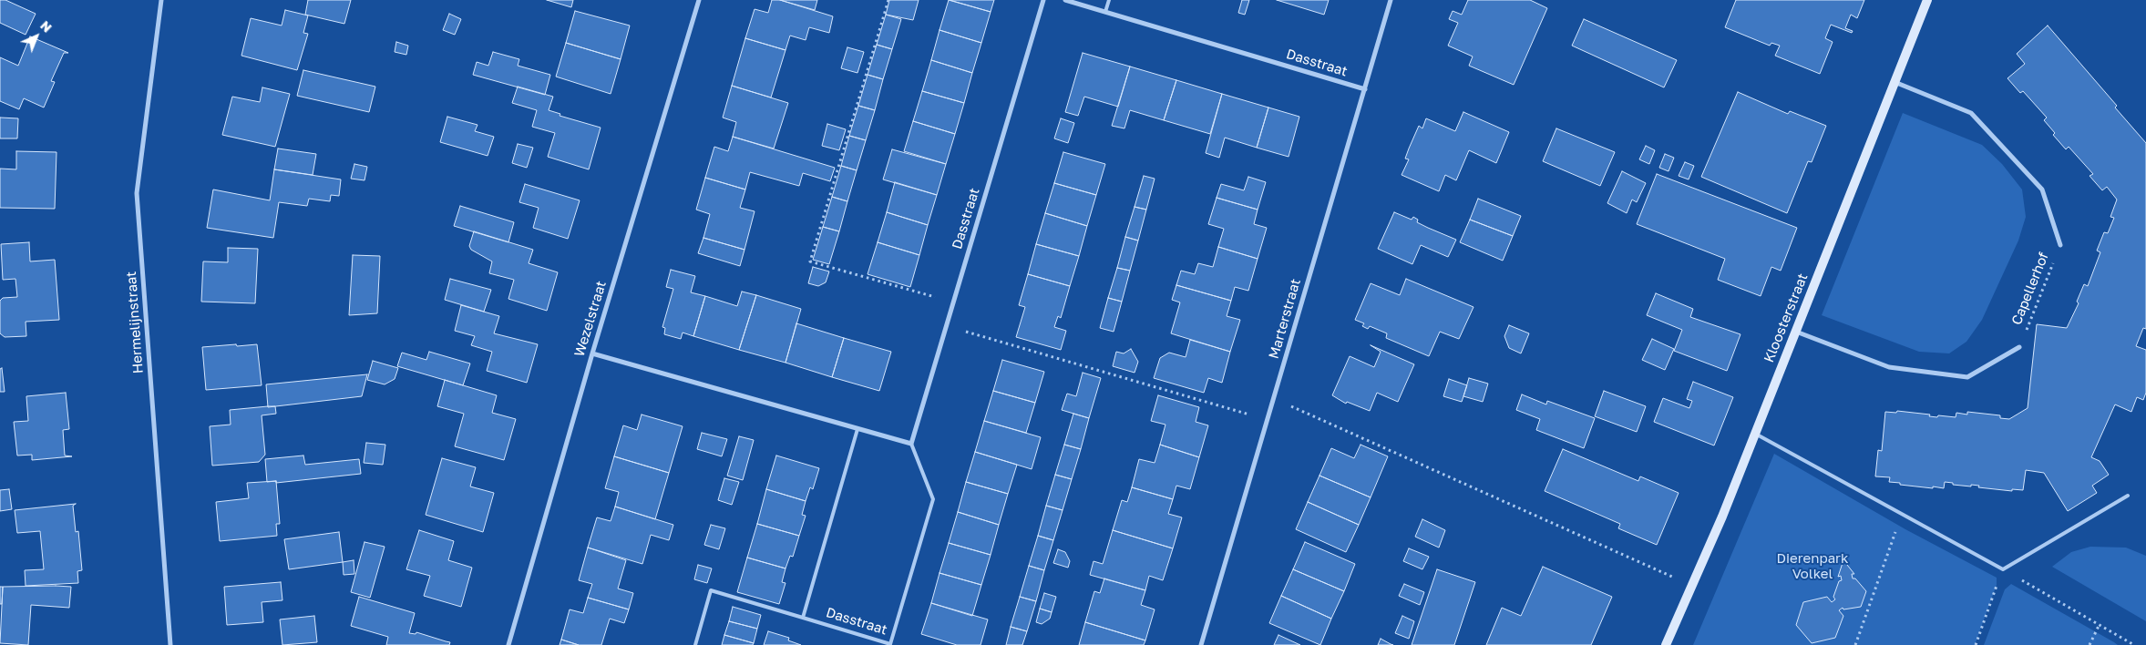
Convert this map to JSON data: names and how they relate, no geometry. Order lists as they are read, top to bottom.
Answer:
{
  "streets": {
    "street": [
      "Dasstraat",
      "Capellerhof",
      "Kloosterstraat",
      "Wezelstraat",
      "Marterstraat",
      "Hermelijnstraat"
    ]
  },
  "crossings": [
    ["Dasstraat", "Marterstraat"],
    ["Capellerhof", "Kloosterstraat"]
  ],
  "parks": ["Dierenpark Volkel"],
  "north": "top right"
}
